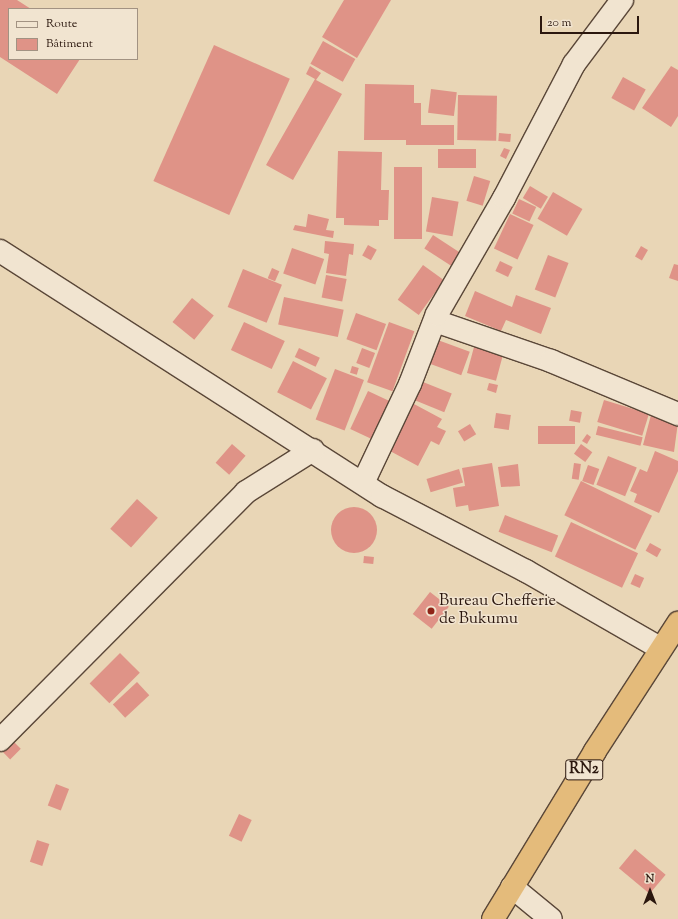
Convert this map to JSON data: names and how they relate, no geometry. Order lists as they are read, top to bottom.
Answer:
{
  "streets": {
    "highway": ["RN2"]
  },
  "places": ["Bureau Chefferie de Bukumu"],
  "legend": ["Route", "Bâtiment"],
  "scale_bar": "20 m",
  "north": "top"
}
